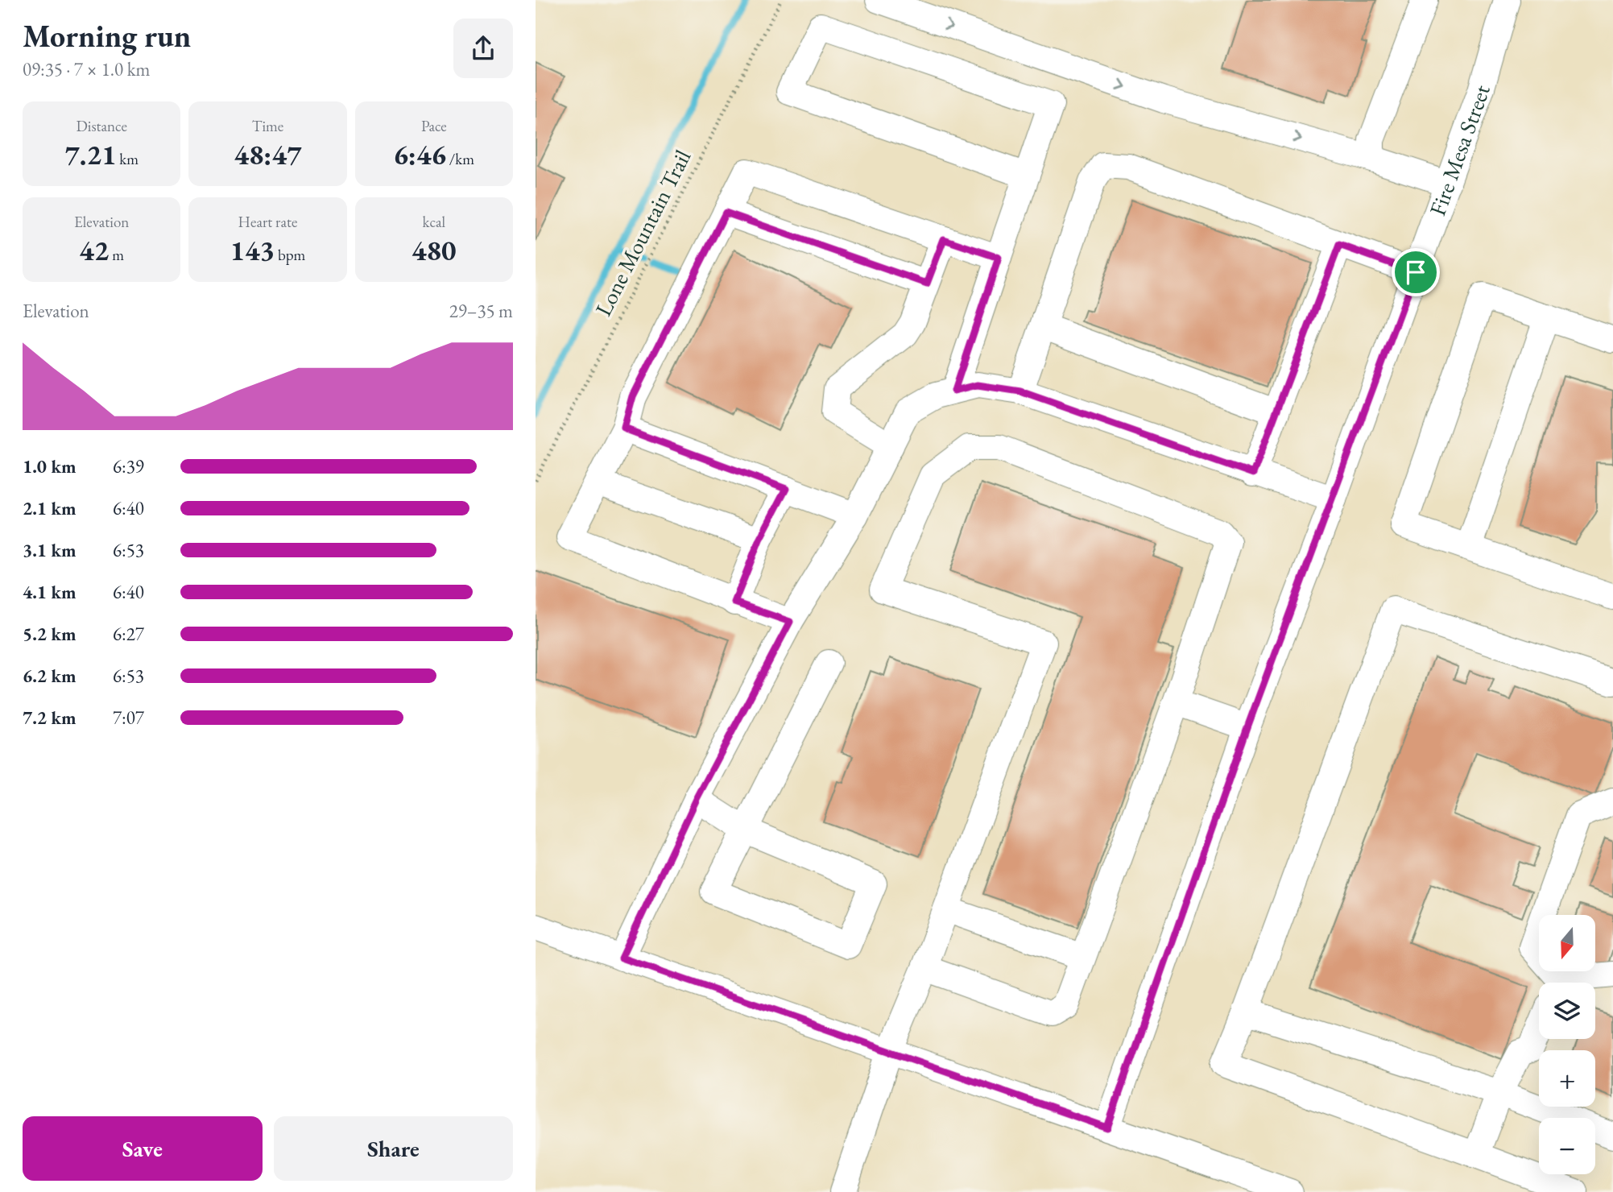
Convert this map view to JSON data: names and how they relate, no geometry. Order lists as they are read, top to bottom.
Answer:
{
  "streets": {
    "street": ["Fire Mesa Street"],
    "path": ["Lone Mountain Trail"]
  },
  "north": "bottom",
  "page": {
    "heading": ["Morning run", "09:35 · 7 × 1.0 km"],
    "stats": [
      ["Distance", "7.21 km"],
      ["Time", "48:47"],
      ["Pace", "6:46 /km"],
      ["Elevation", "42 m"],
      ["Heart rate", "143 bpm"],
      ["kcal", "480"]
    ],
    "chart": ["Elevation", "29–35 m"],
    "list": [
      {
        "name": "1.0 km",
        "note": "6:39"
      },
      {
        "name": "2.1 km",
        "note": "6:40"
      },
      {
        "name": "3.1 km",
        "note": "6:53"
      },
      {
        "name": "4.1 km",
        "note": "6:40"
      },
      {
        "name": "5.2 km",
        "note": "6:27"
      },
      {
        "name": "6.2 km",
        "note": "6:53"
      },
      {
        "name": "7.2 km",
        "note": "7:07"
      }
    ],
    "map_buttons": ["+", "−"],
    "buttons": ["Save", "Share"]
  }
}
